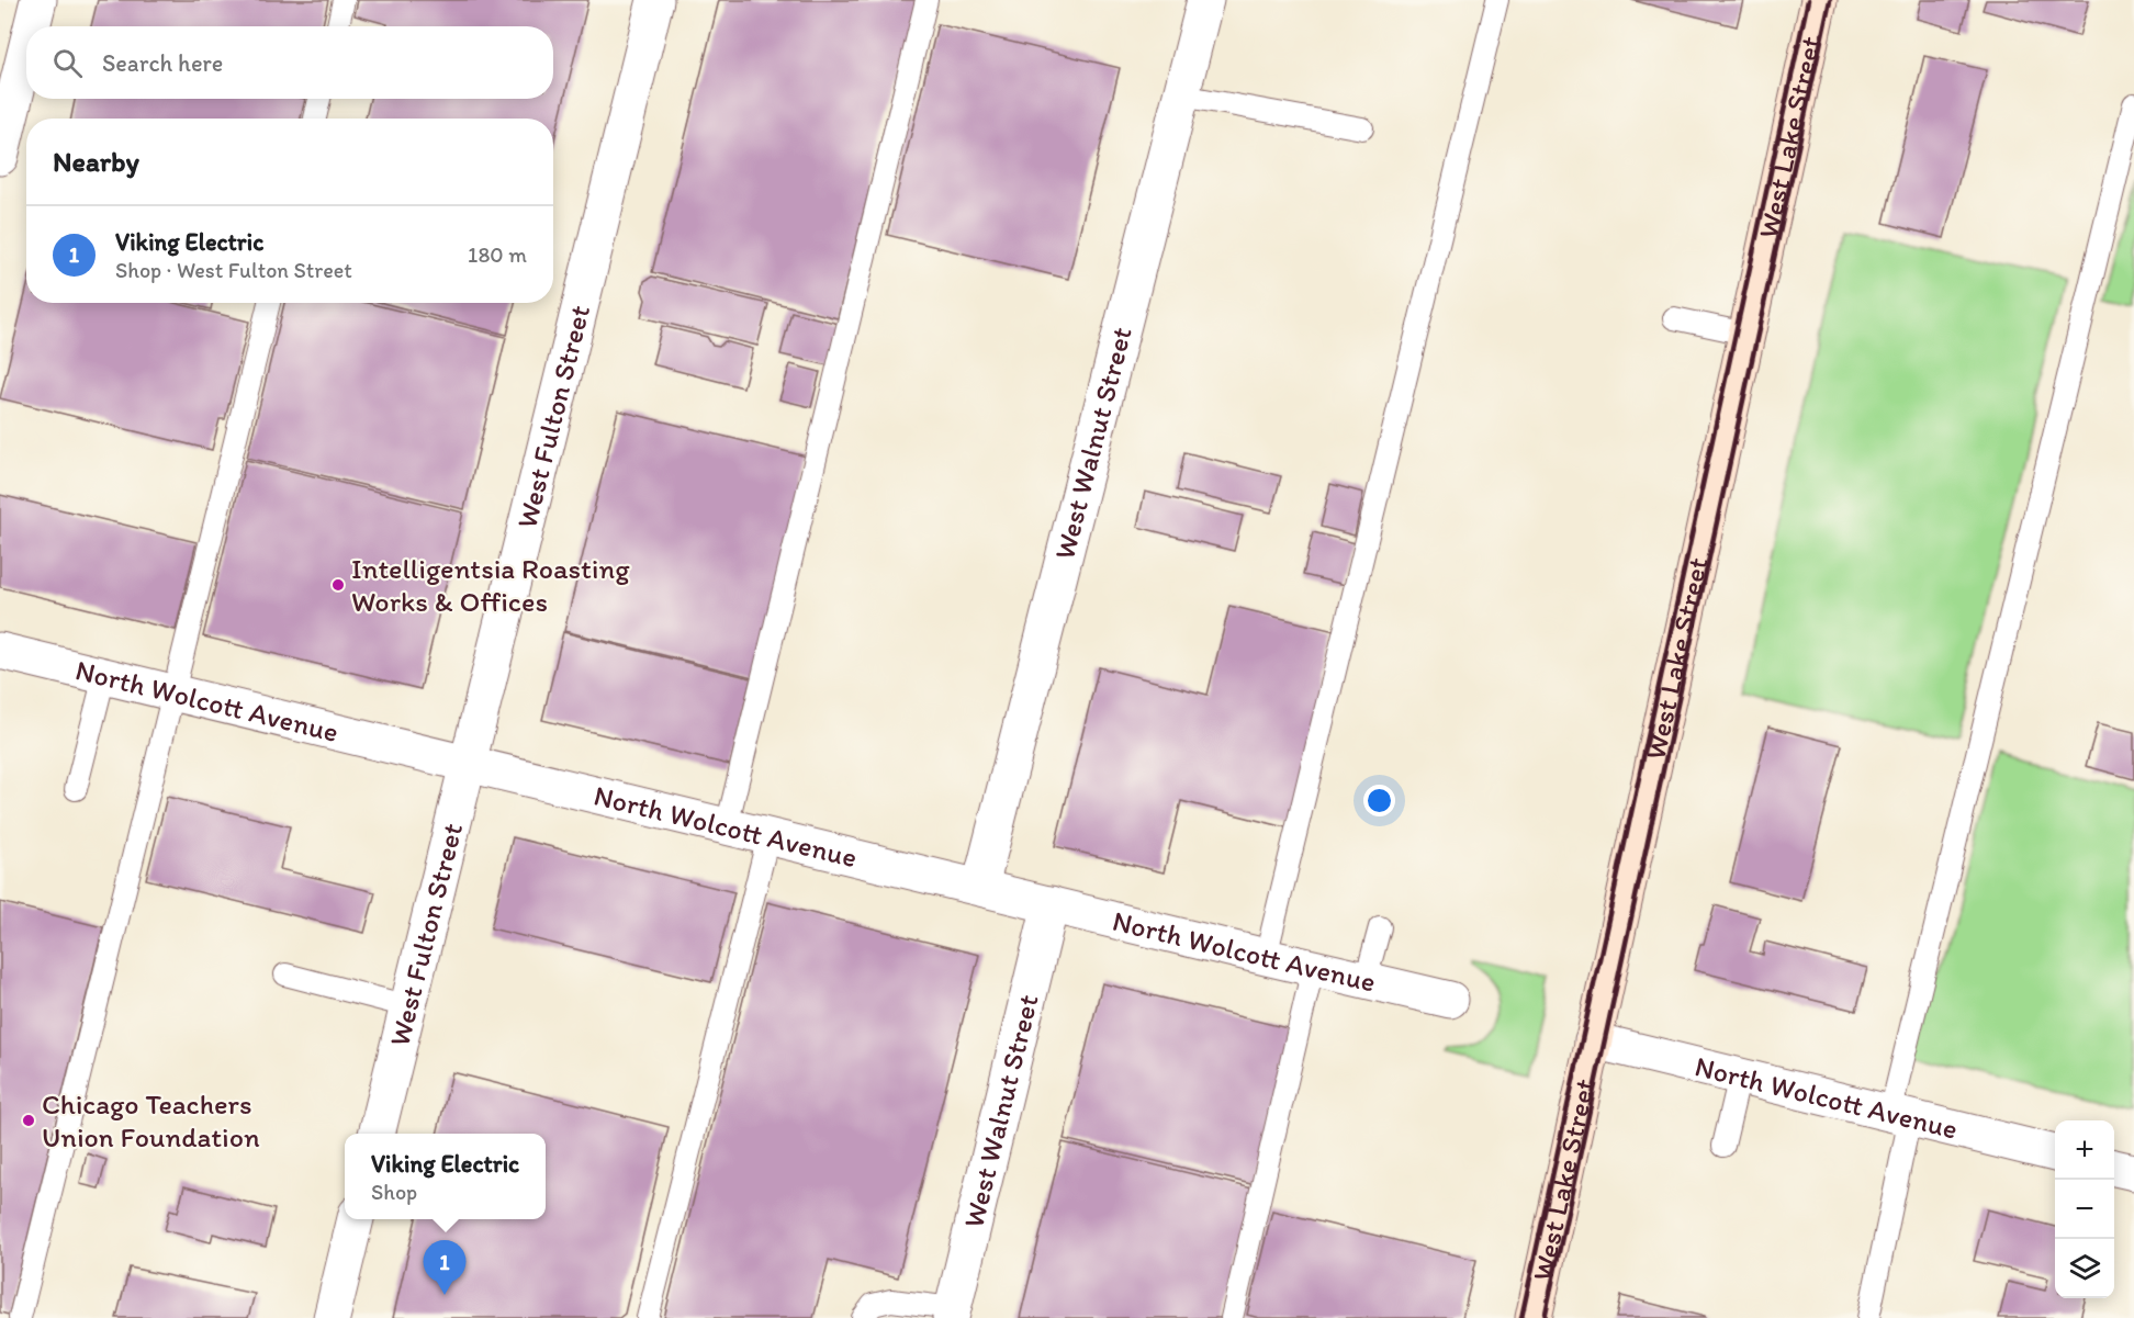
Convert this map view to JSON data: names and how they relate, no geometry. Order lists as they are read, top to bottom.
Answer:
{
  "streets": {
    "main road": ["West Lake Street"],
    "street": ["West Fulton Street", "West Walnut Street", "North Wolcott Avenue"]
  },
  "crossings": [
    ["West Lake Street", "North Wolcott Avenue"],
    ["West Fulton Street", "North Wolcott Avenue"],
    ["West Walnut Street", "North Wolcott Avenue"]
  ],
  "places": ["Intelligentsia Roasting Works & Offices", "Chicago Teachers Union Foundation"],
  "page": {
    "search": "Search here",
    "heading": "Nearby",
    "list": [
      {
        "mark": "1",
        "name": "Viking Electric",
        "note": "Shop · West Fulton Street",
        "value": "180 m"
      }
    ],
    "map_buttons": ["+", "−"],
    "popup": ["Viking Electric", "Shop"],
    "pins": "1"
  }
}
